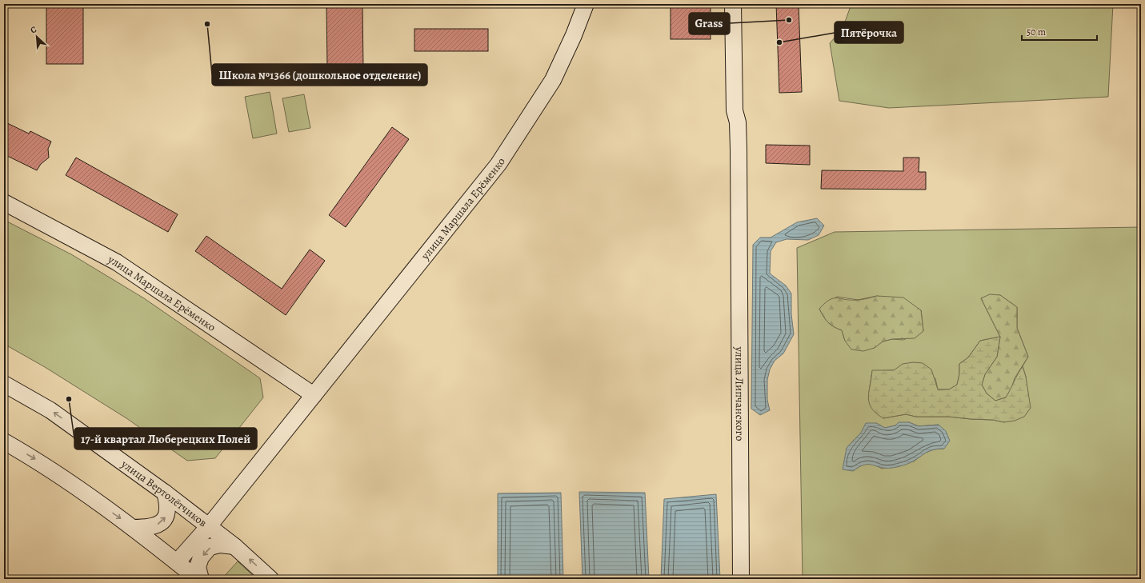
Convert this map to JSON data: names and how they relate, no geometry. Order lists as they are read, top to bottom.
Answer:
{
  "streets": {
    "street": ["улица Маршала Ерёменко", "улица Липчанского", "улица Вертолётчиков"]
  },
  "crossings": [
    ["улица Маршала Ерёменко", "улица Вертолётчиков"]
  ],
  "places": [
    "Grass",
    "Школа №1366 (дошкольное отделение)",
    "Пятёрочка",
    "17-й квартал Люберецких Полей"
  ],
  "scale_bar": "50 m",
  "north": "top left"
}
